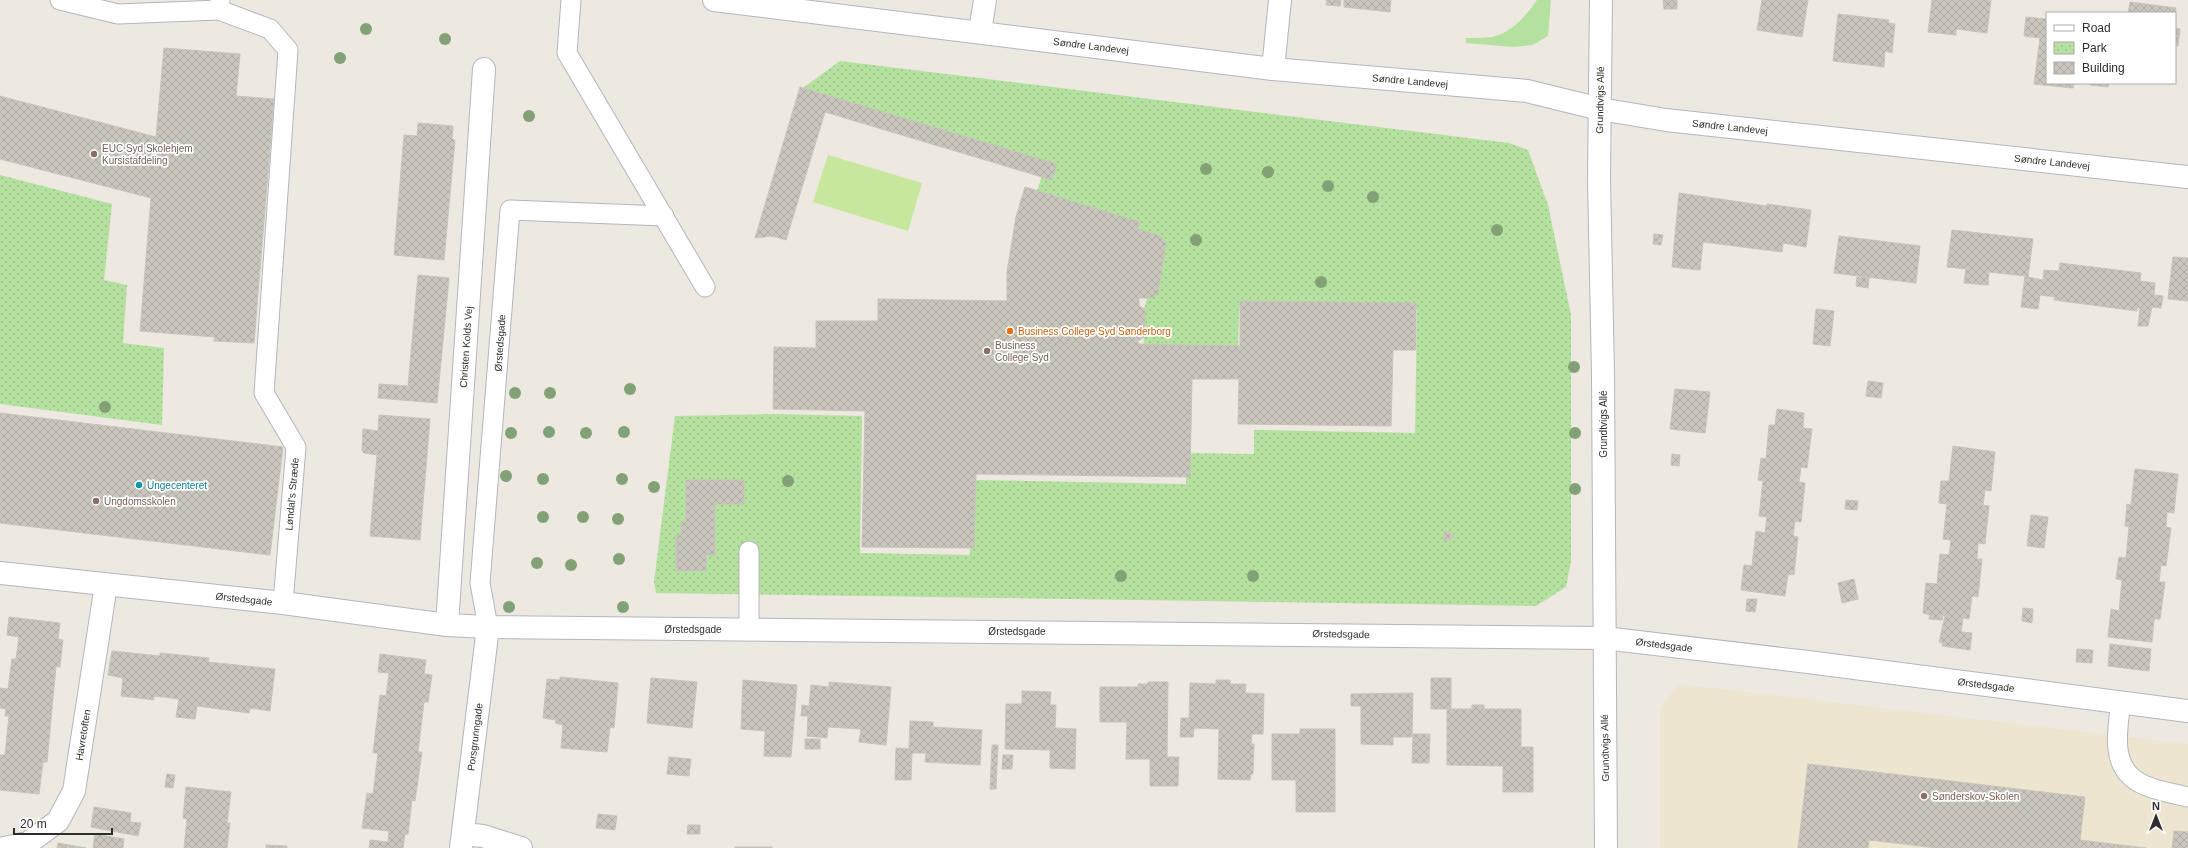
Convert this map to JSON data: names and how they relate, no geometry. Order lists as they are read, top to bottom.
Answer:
{
  "streets": {
    "street": [
      "Søndre Landevej",
      "Grundtvigs Allé",
      "Ørstedsgade",
      "Christen Kolds Vej",
      "Havretoften",
      "Porsgrunngade"
    ],
    "lane": ["Løndal's Stræde"]
  },
  "crossings": [
    ["Søndre Landevej", "Grundtvigs Allé"],
    ["Grundtvigs Allé", "Ørstedsgade"],
    ["Ørstedsgade", "Christen Kolds Vej"],
    ["Ørstedsgade", "Løndal's Stræde"],
    ["Ørstedsgade", "Havretoften"],
    ["Ørstedsgade", "Porsgrunngade"]
  ],
  "places": [
    "EUC Syd Skolehjem Kursistafdeling",
    "Business College Syd Sønderborg",
    "Business College Syd",
    "Ungecenteret",
    "Ungdomsskolen",
    "Sønderskov-Skolen"
  ],
  "legend": ["Road", "Park", "Building"],
  "scale_bar": "20 m",
  "north": "top"
}
